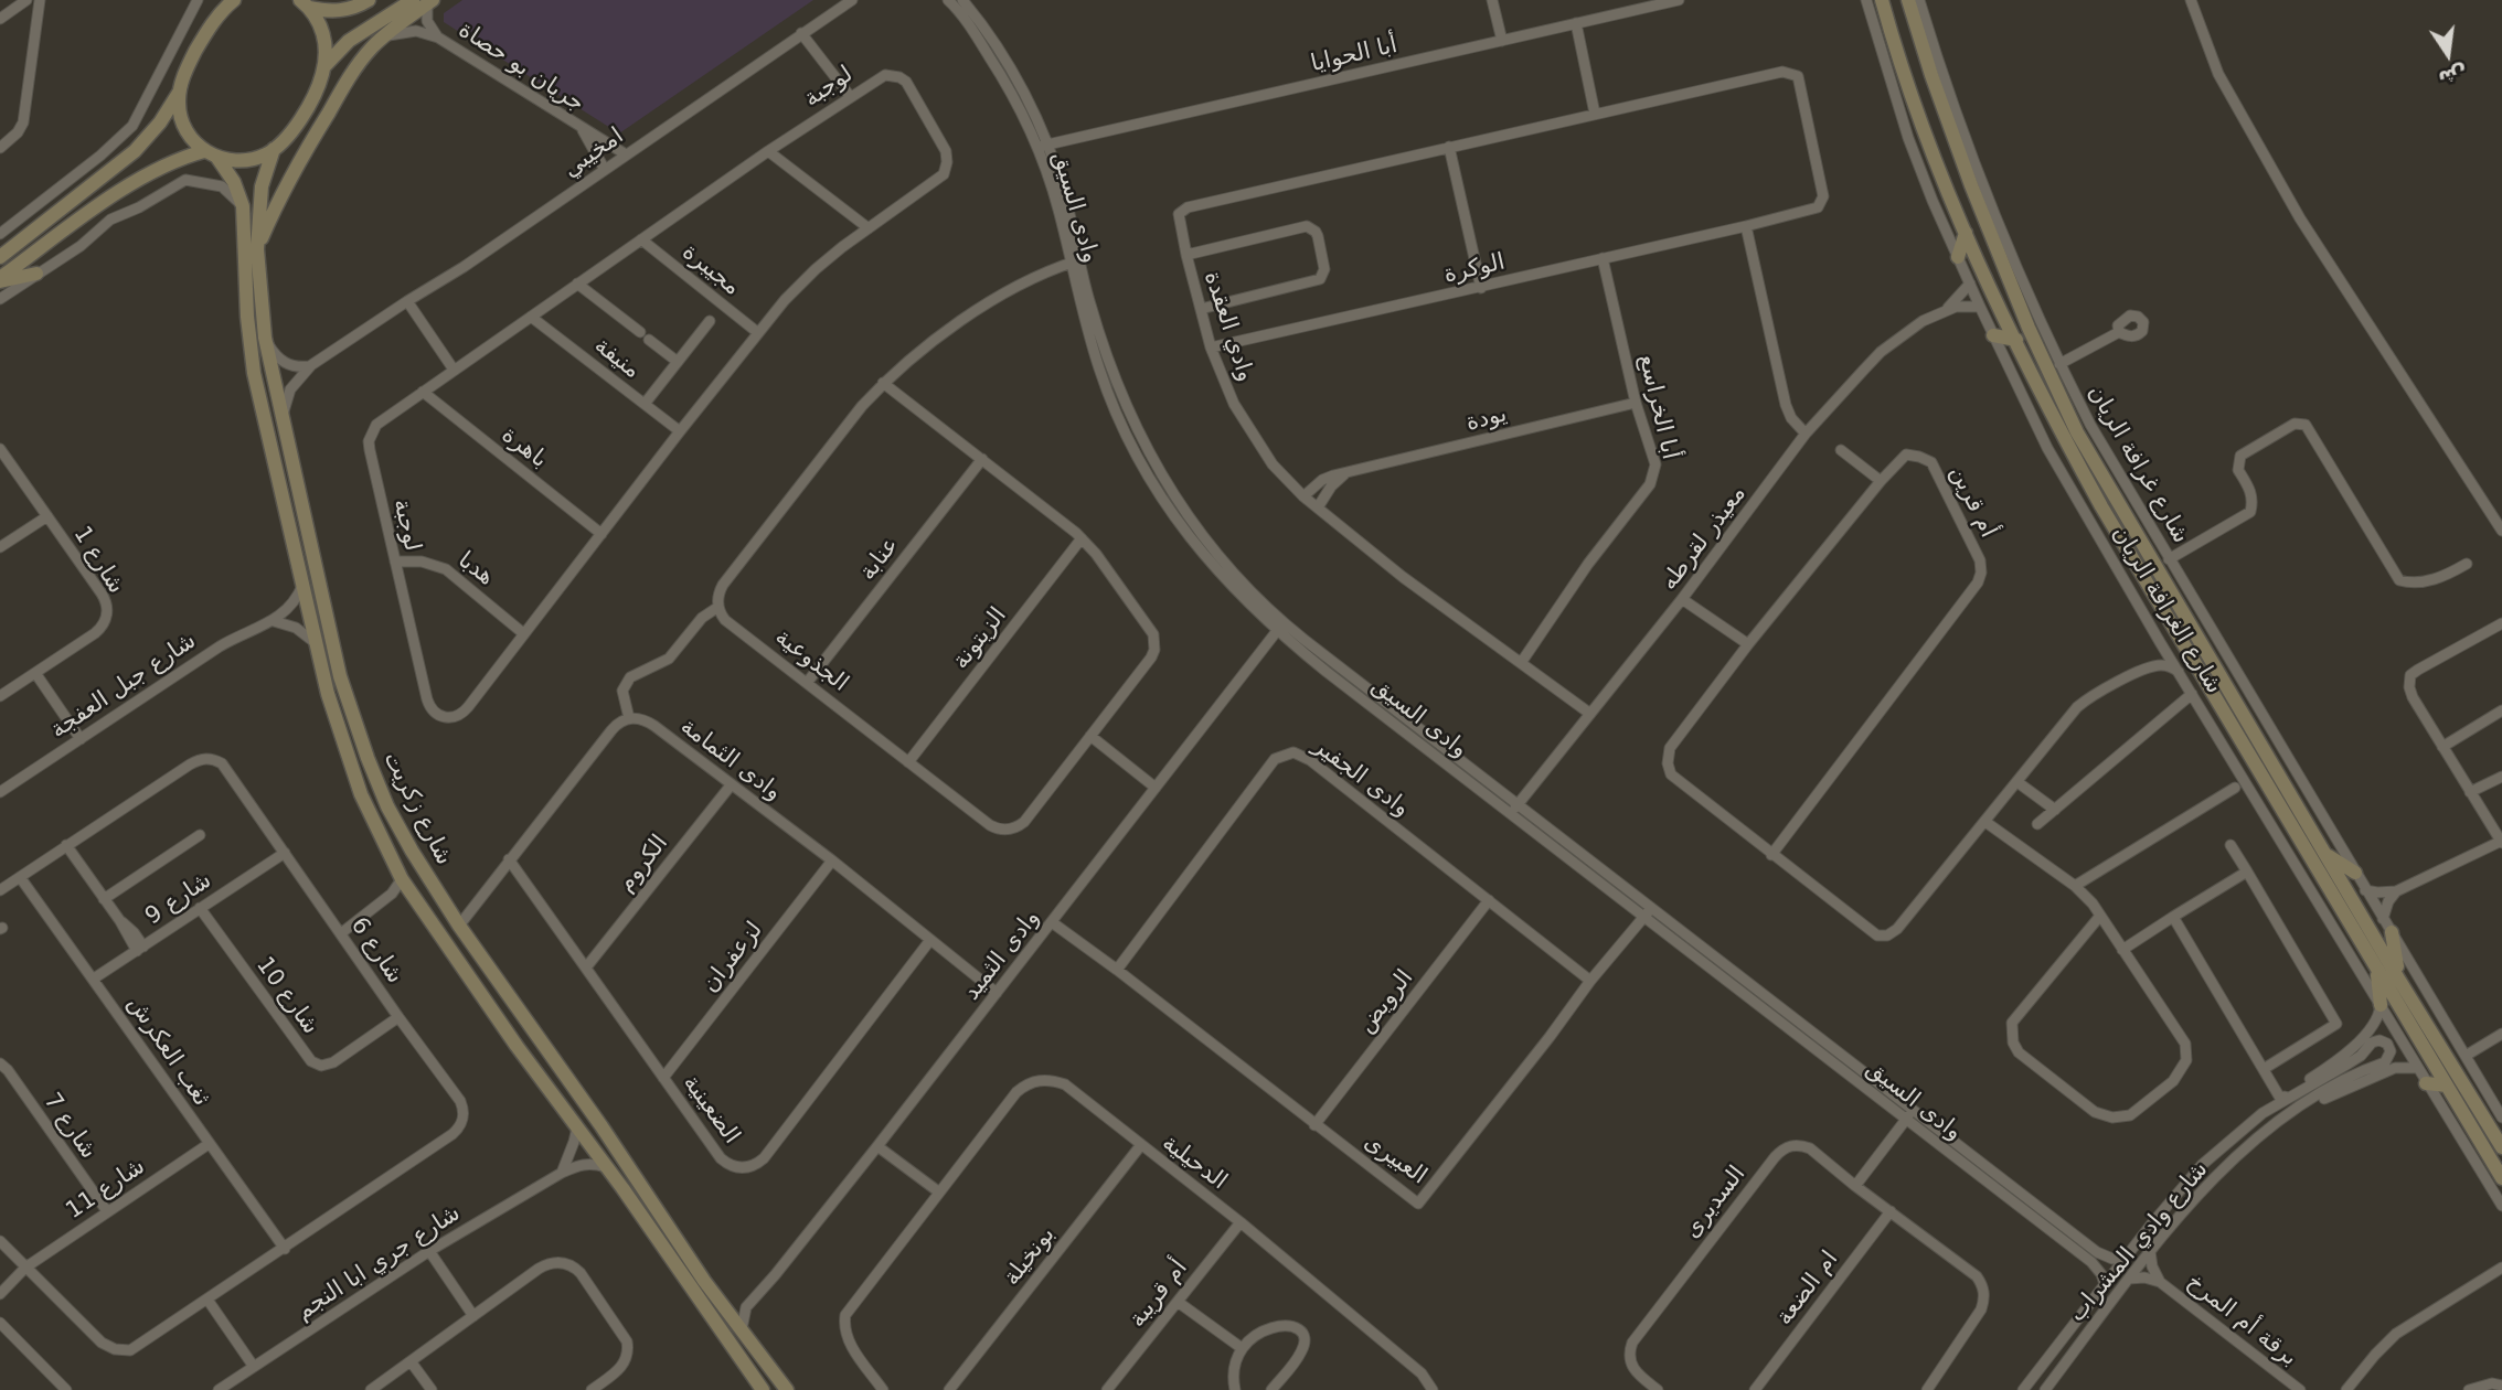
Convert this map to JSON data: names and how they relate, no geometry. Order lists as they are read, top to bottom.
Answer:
{
  "streets": {
    "main road": ["شارع الغرافة الريان", "شارع زكريت"],
    "street": [
      "أبا الحوايا",
      "جريان بو حصاة",
      "لوجبة",
      "امخيبي",
      "وادى السيق",
      "الوكرة",
      "مجيبرة",
      "وادي العقدة",
      "منيفة",
      "أبا الخراسع",
      "يودة",
      "باهرة",
      "شارع غرافة الريان",
      "أم قرين",
      "معيذر لقرطه",
      "عنابة",
      "شارع 1",
      "هدبا",
      "الزيتونة",
      "الجذوعية",
      "شارع جبل العفجة",
      "وادى الثمامة",
      "وادى الجفير",
      "الكروم",
      "شارع 9",
      "شارع 6",
      "وادى الثميد",
      "لزعفران",
      "شارع 10",
      "الرويض",
      "ثغب العكرش",
      "الضعينية",
      "شارع 7",
      "العبيرى",
      "الدحيلية",
      "شارع 11",
      "السديرى",
      "شارع وادي المشراب",
      "بونخيلة",
      "شارع جري ابا النجم",
      "ام الضعة",
      "أم قريبة",
      "برقة أم المرخ"
    ]
  },
  "crossings": [
    ["أبا الحوايا", "وادى السيق"],
    ["جريان بو حصاة", "امخيبي"],
    ["لوجبة", "مجيبرة"],
    ["لوجبة", "منيفة"],
    ["لوجبة", "باهرة"],
    ["لوجبة", "هدبا"],
    ["امخيبي", "شارع زكريت"],
    ["وادى السيق", "معيذر لقرطه"],
    ["وادى السيق", "وادى الثميد"],
    ["وادى السيق", "العبيرى"],
    ["وادى السيق", "شارع وادي المشراب"],
    ["الوكرة", "وادي العقدة"],
    ["الوكرة", "أبا الخراسع"],
    ["وادي العقدة", "أبا الخراسع"],
    ["وادي العقدة", "يودة"],
    ["وادي العقدة", "معيذر لقرطه"],
    ["أبا الخراسع", "يودة"],
    ["معيذر لقرطه", "شارع الغرافة الريان"],
    ["عنابة", "الجذوعية"],
    ["شارع الغرافة الريان", "شارع وادي المشراب"],
    ["الزيتونة", "الجذوعية"],
    ["شارع جبل العفجة", "شارع زكريت"],
    ["وادى الثمامة", "الكروم"],
    ["وادى الثمامة", "وادى الثميد"],
    ["وادى الثمامة", "لزعفران"],
    ["وادى الثمامة", "الضعينية"],
    ["وادى الجفير", "الرويض"],
    ["وادى الجفير", "العبيرى"],
    ["شارع زكريت", "شارع جري ابا النجم"],
    ["الكروم", "الضعينية"],
    ["شارع 9", "شارع 6"],
    ["شارع 9", "شارع 10"],
    ["شارع 9", "ثغب العكرش"],
    ["شارع 6", "شارع 10"],
    ["شارع 6", "ثغب العكرش"],
    ["شارع 6", "شارع 11"],
    ["وادى الثميد", "العبيرى"],
    ["لزعفران", "الضعينية"],
    ["الرويض", "العبيرى"],
    ["ثغب العكرش", "شارع 11"],
    ["شارع 7", "شارع 11"],
    ["الدحيلية", "بونخيلة"],
    ["الدحيلية", "أم قريبة"],
    ["السديرى", "ام الضعة"],
    ["شارع وادي المشراب", "برقة أم المرخ"]
  ],
  "north": "bottom"
}
